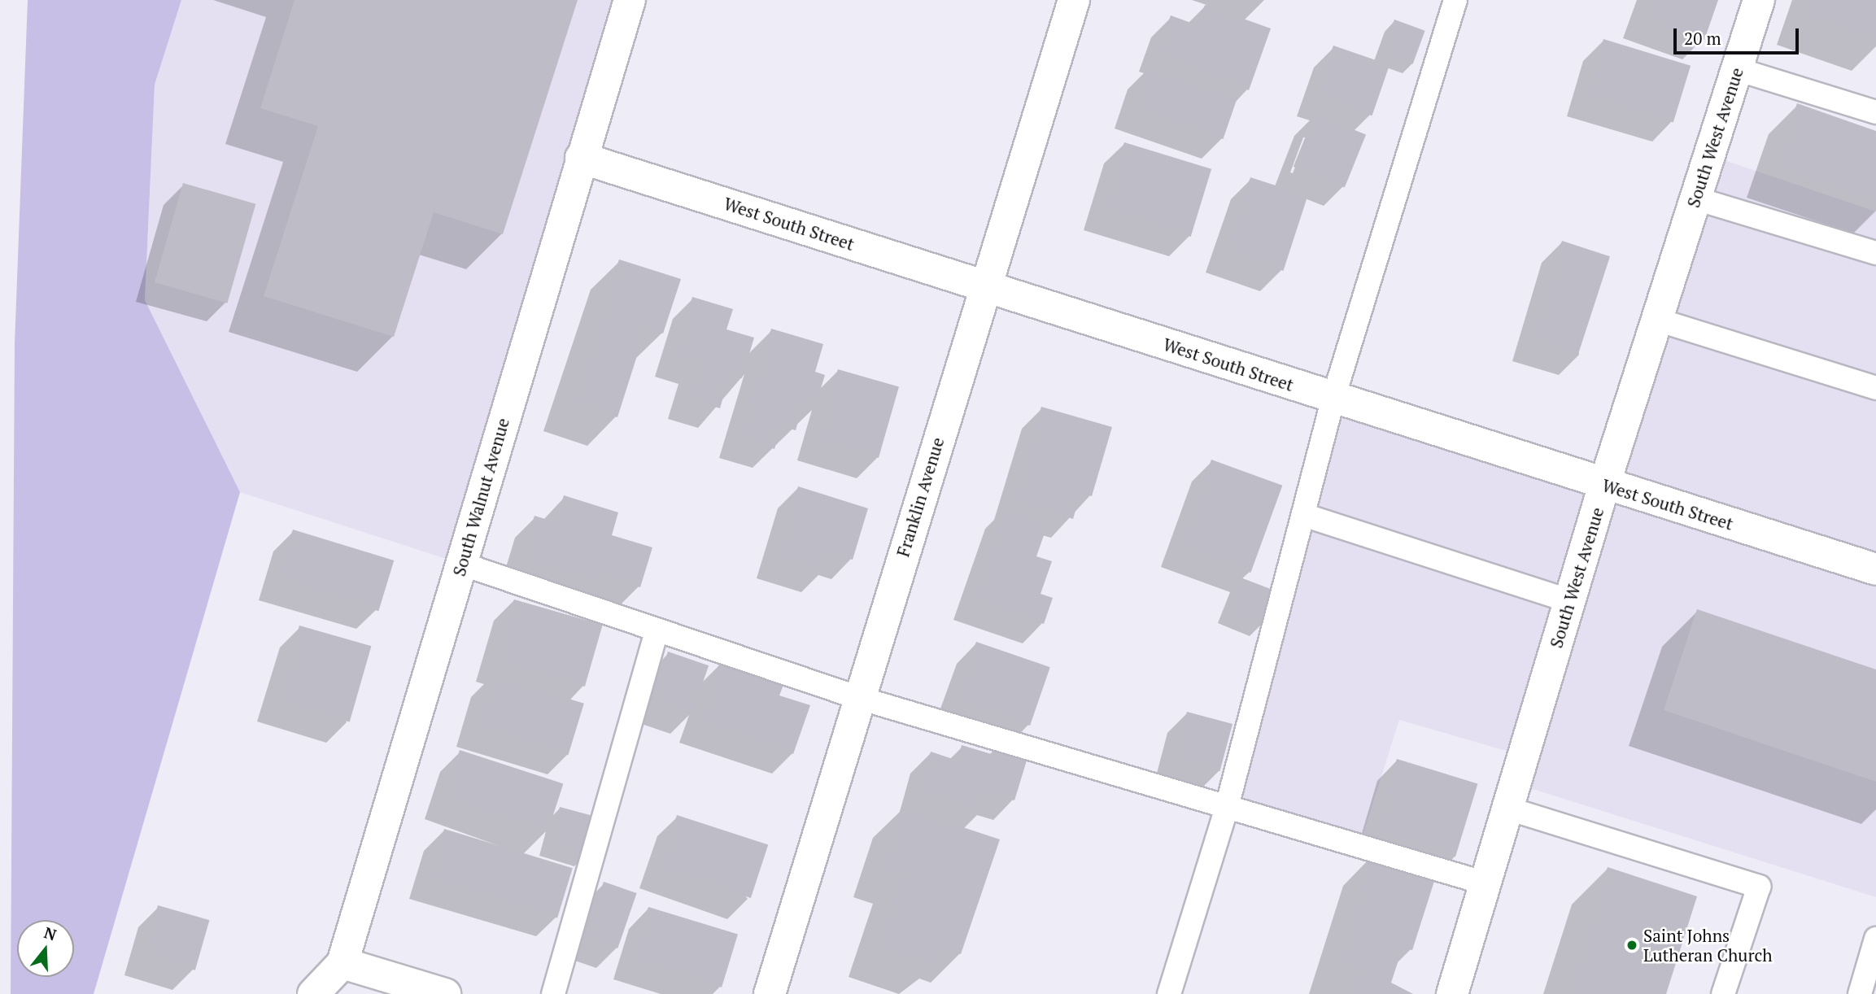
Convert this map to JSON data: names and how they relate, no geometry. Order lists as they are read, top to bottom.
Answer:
{
  "streets": {
    "street": [
      "South West Avenue",
      "West South Street",
      "South Walnut Avenue",
      "Franklin Avenue"
    ]
  },
  "crossings": [
    ["South West Avenue", "West South Street"],
    ["West South Street", "South Walnut Avenue"],
    ["West South Street", "Franklin Avenue"]
  ],
  "places": ["Saint Johns Lutheran Church"],
  "scale_bar": "20 m",
  "north": "top"
}
